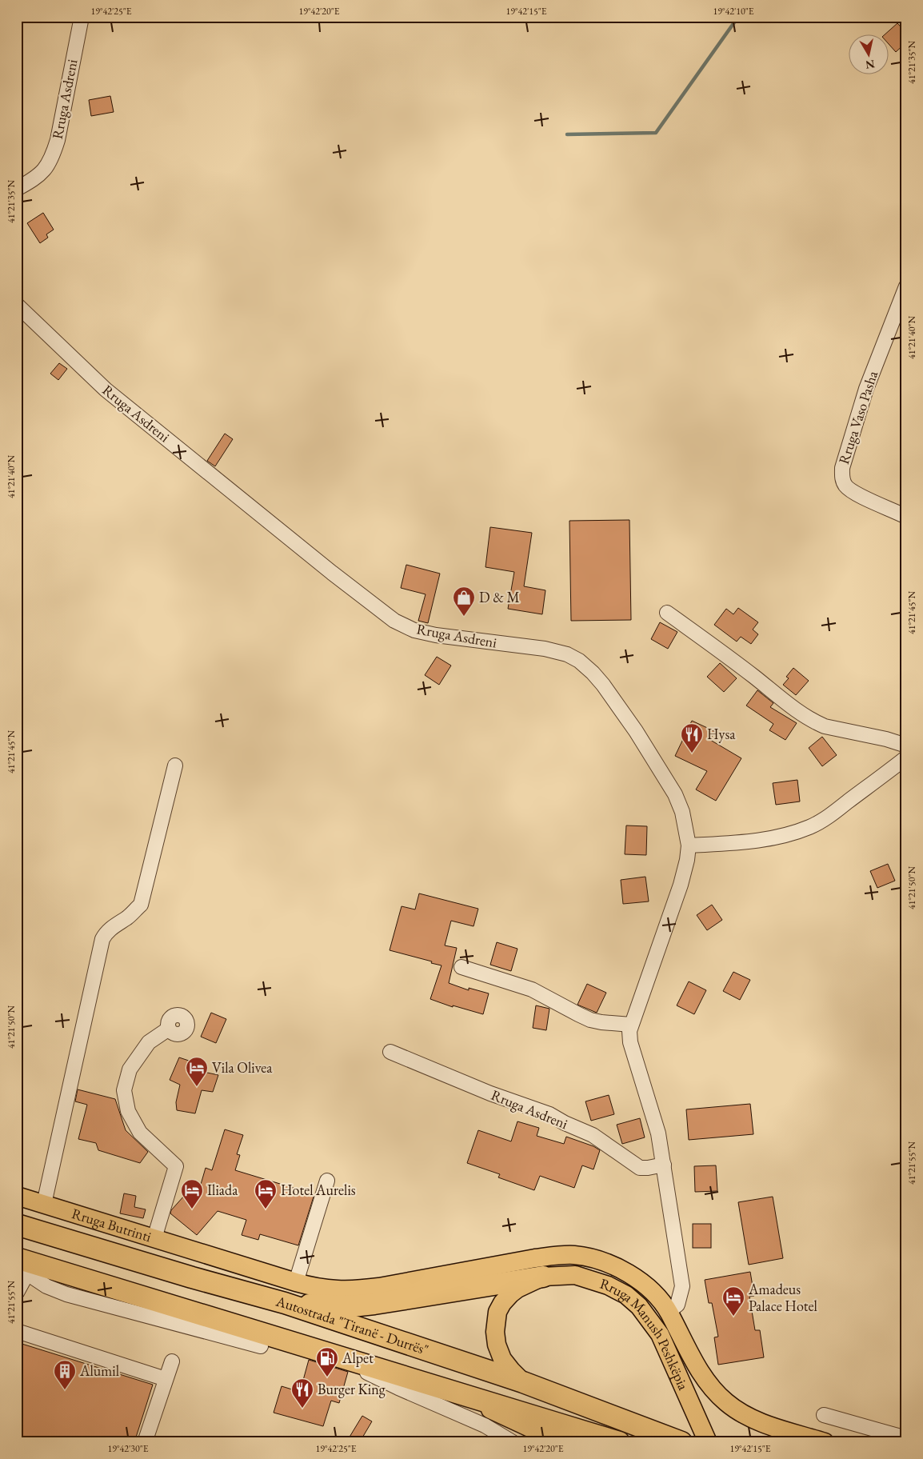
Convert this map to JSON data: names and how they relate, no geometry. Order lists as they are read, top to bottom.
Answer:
{
  "streets": {
    "highway": ["Autostrada \"Tiranë - Durrës\""],
    "main road": ["Rruga Butrinti", "Rruga Manush Peshkëpia"],
    "street": ["Rruga Asdreni", "Rruga Vaso Pasha"]
  },
  "crossings": [
    ["Rruga Asdreni", "Rruga Butrinti"]
  ],
  "places": {
    "shop": ["D & M"],
    "restaurant": ["Hysa", "Burger King"],
    "hotel": [
      "Vila Olivea",
      "Iliada",
      "Hotel Aurelis",
      "Amadeus Palace Hotel"
    ],
    "fuel station": ["Alpet"],
    "building": ["Alumil"]
  },
  "north": "bottom",
  "coordinates": [
    "19°42'25\"E",
    "19°42'20\"E",
    "19°42'15\"E",
    "19°42'10\"E",
    "41°21'35\"N",
    "41°21'40\"N",
    "41°21'45\"N",
    "41°21'50\"N",
    "41°21'55\"N",
    "19°42'30\"E"
  ]
}
